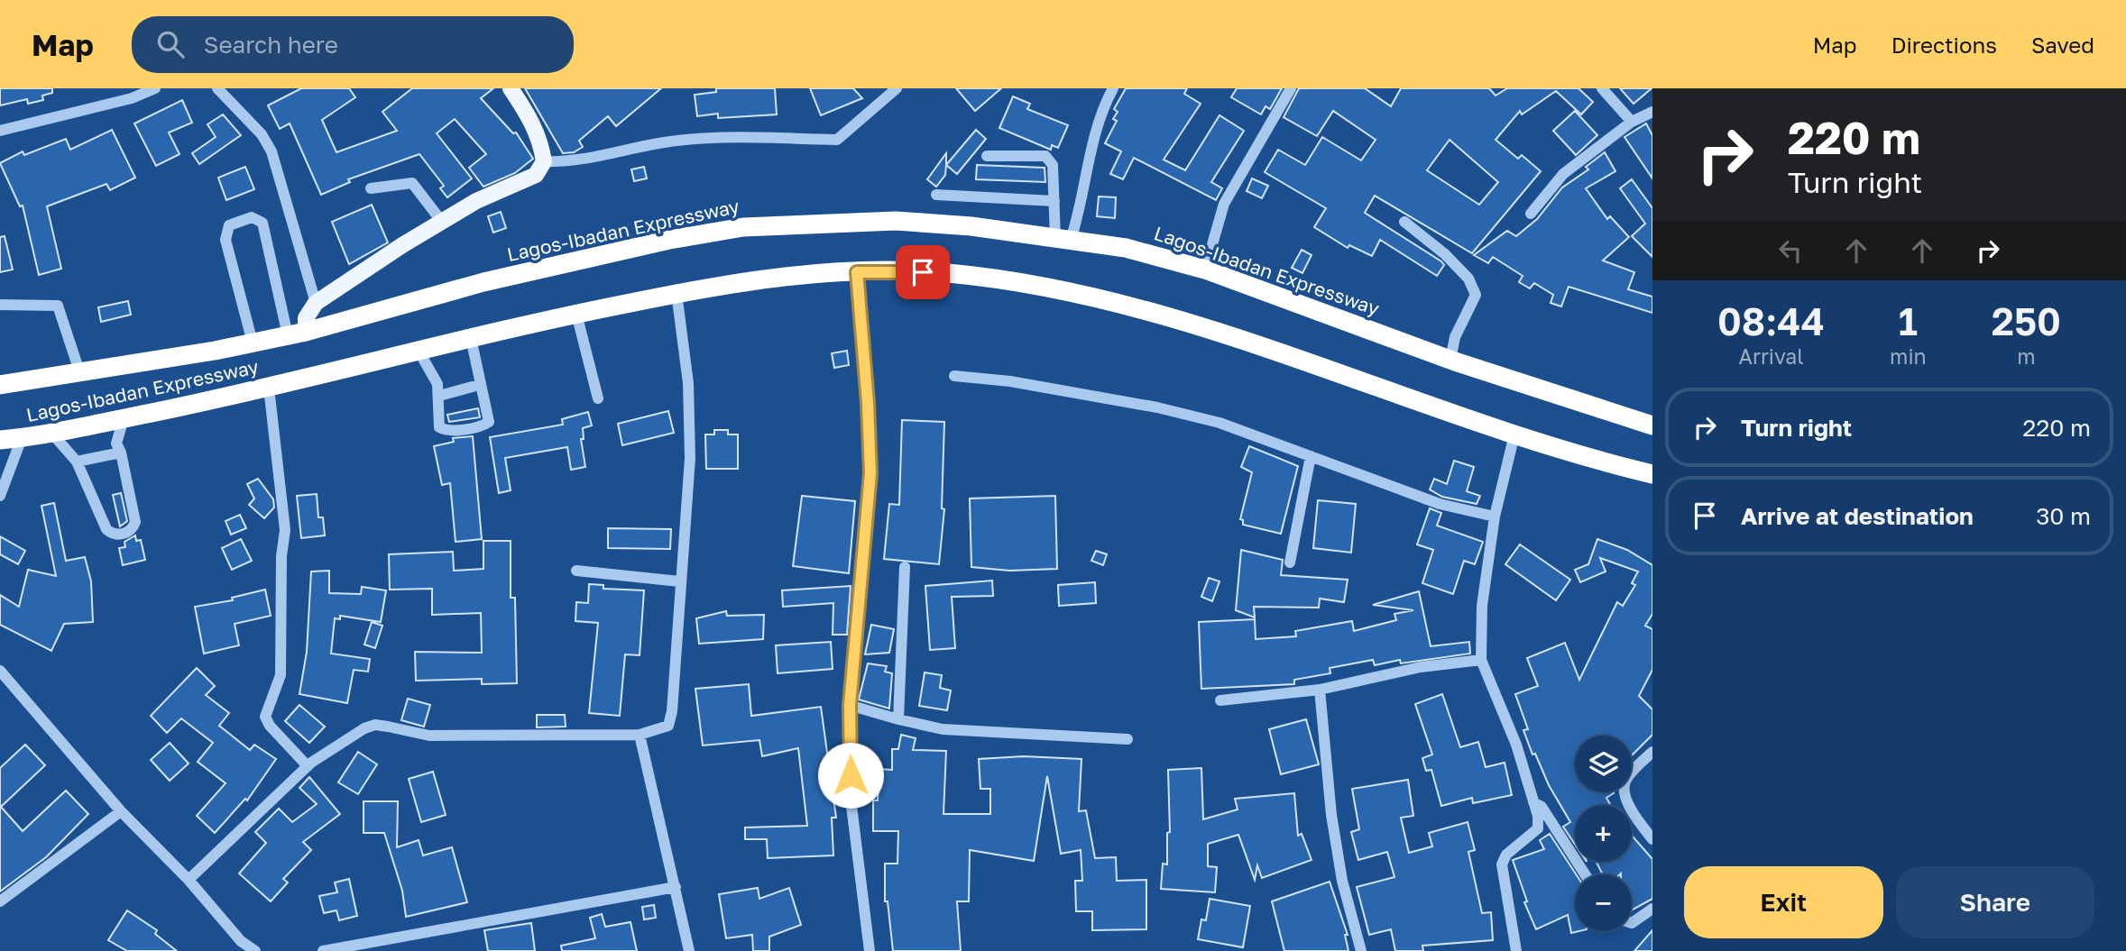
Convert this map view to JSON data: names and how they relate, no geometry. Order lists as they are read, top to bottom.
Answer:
{
  "streets": {
    "highway": ["Lagos-Ibadan Expressway"]
  },
  "page": {
    "header": "Map",
    "search": "Search here",
    "nav": ["Map", "Directions", "Saved"],
    "turn": ["220 m", "Turn right"],
    "eta": [
      "08:44",
      "Arrival",
      "1",
      "min",
      "250",
      "m"
    ],
    "list": [
      {
        "name": "Turn right",
        "value": "220 m"
      },
      {
        "name": "Arrive at destination",
        "value": "30 m"
      }
    ],
    "map_buttons": ["+", "−"],
    "buttons": ["Exit", "Share"]
  }
}
